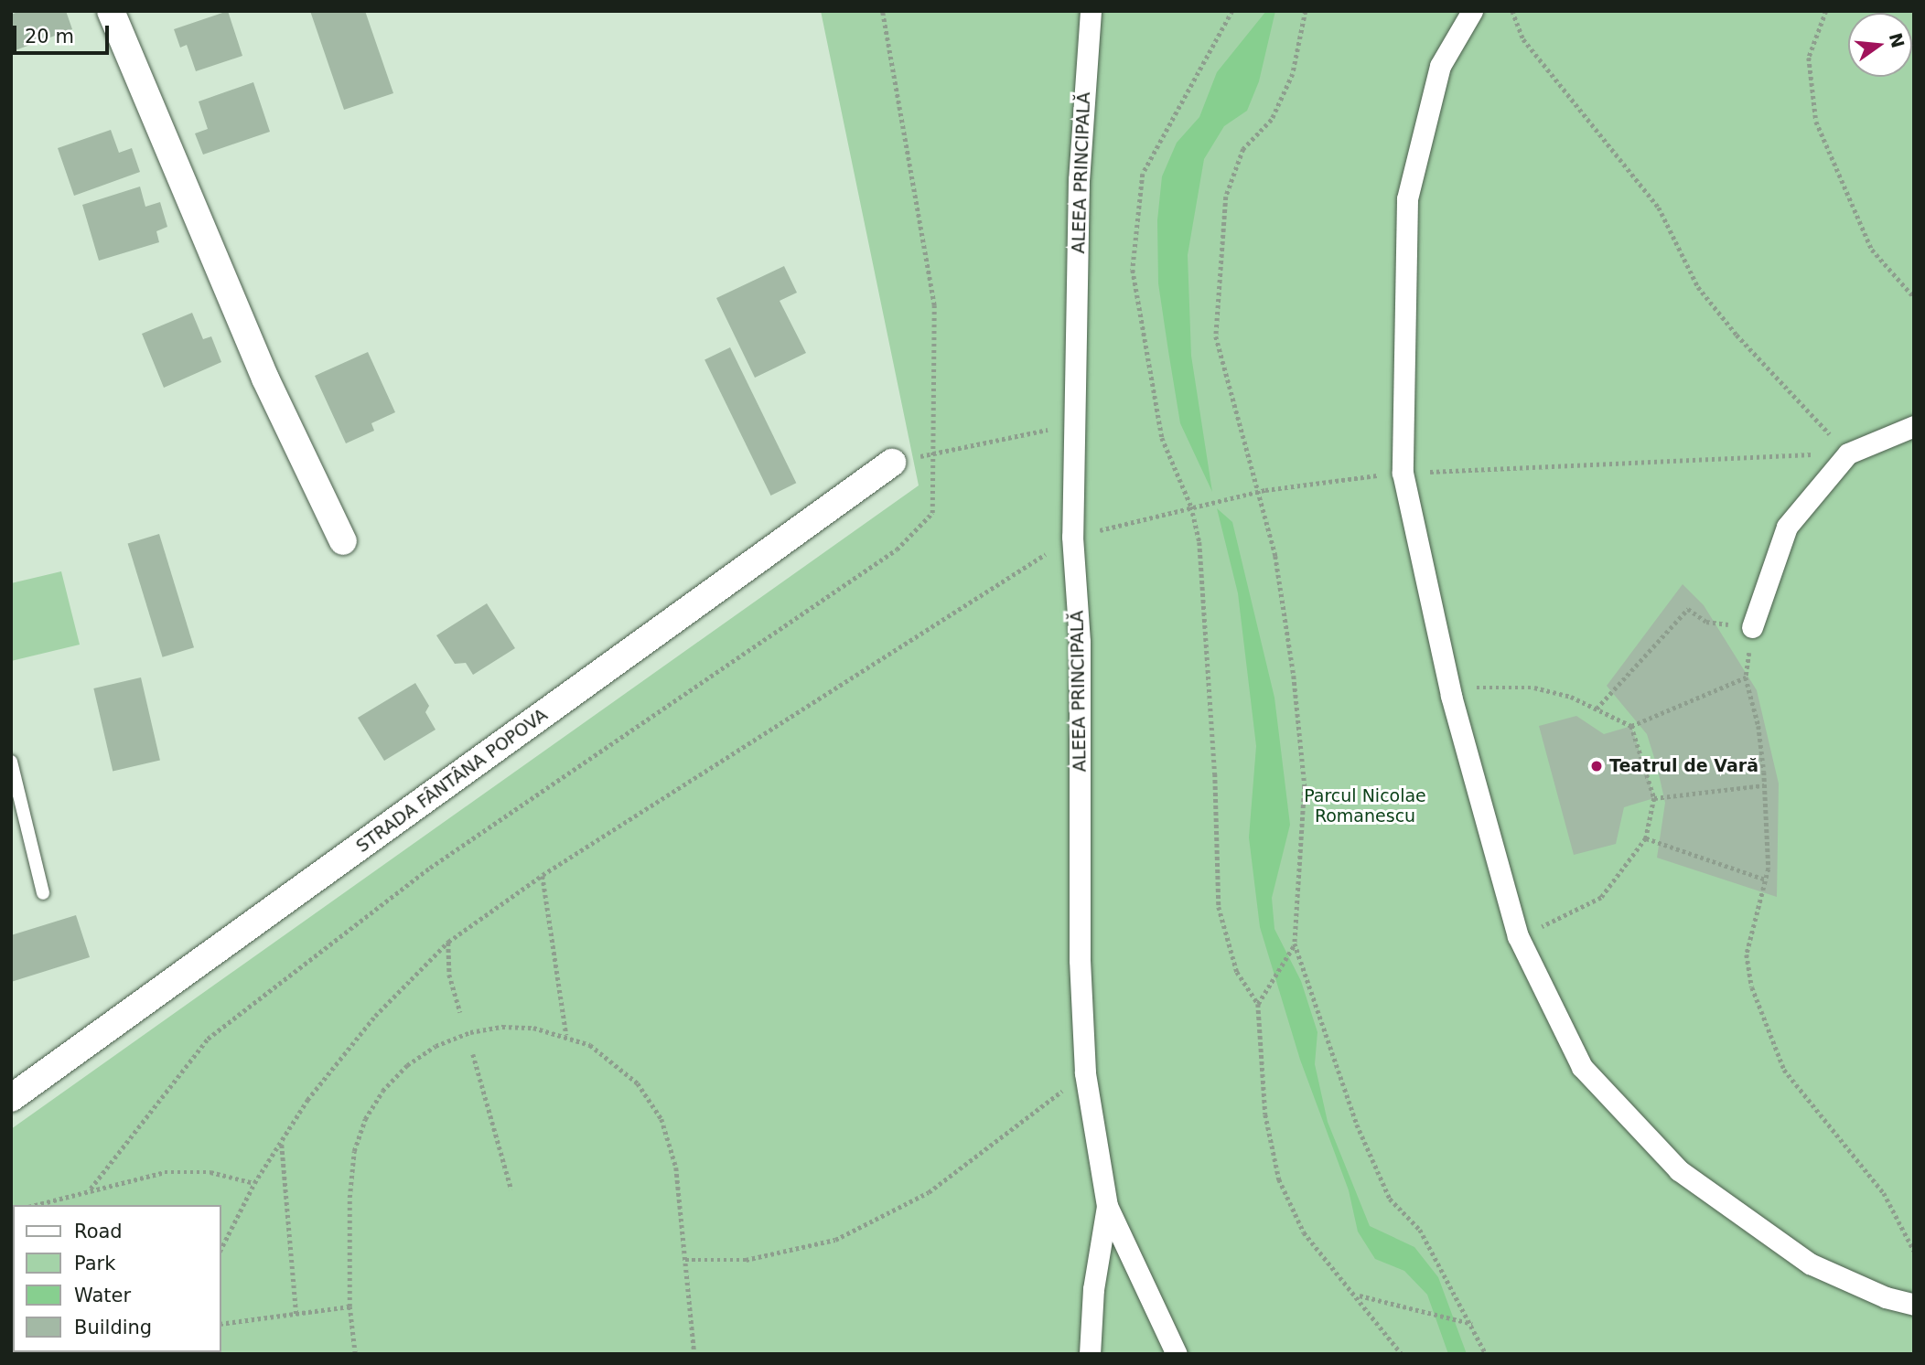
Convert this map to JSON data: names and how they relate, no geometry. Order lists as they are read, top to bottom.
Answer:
{
  "streets": {
    "street": ["ALEEA PRINCIPALĂ", "STRADA FÂNTÂNA POPOVA"]
  },
  "parks": ["Parcul Nicolae Romanescu"],
  "places": ["Teatrul de Vară"],
  "legend": [
    "Road",
    "Park",
    "Water",
    "Building"
  ],
  "scale_bar": "20 m",
  "north": "right"
}
